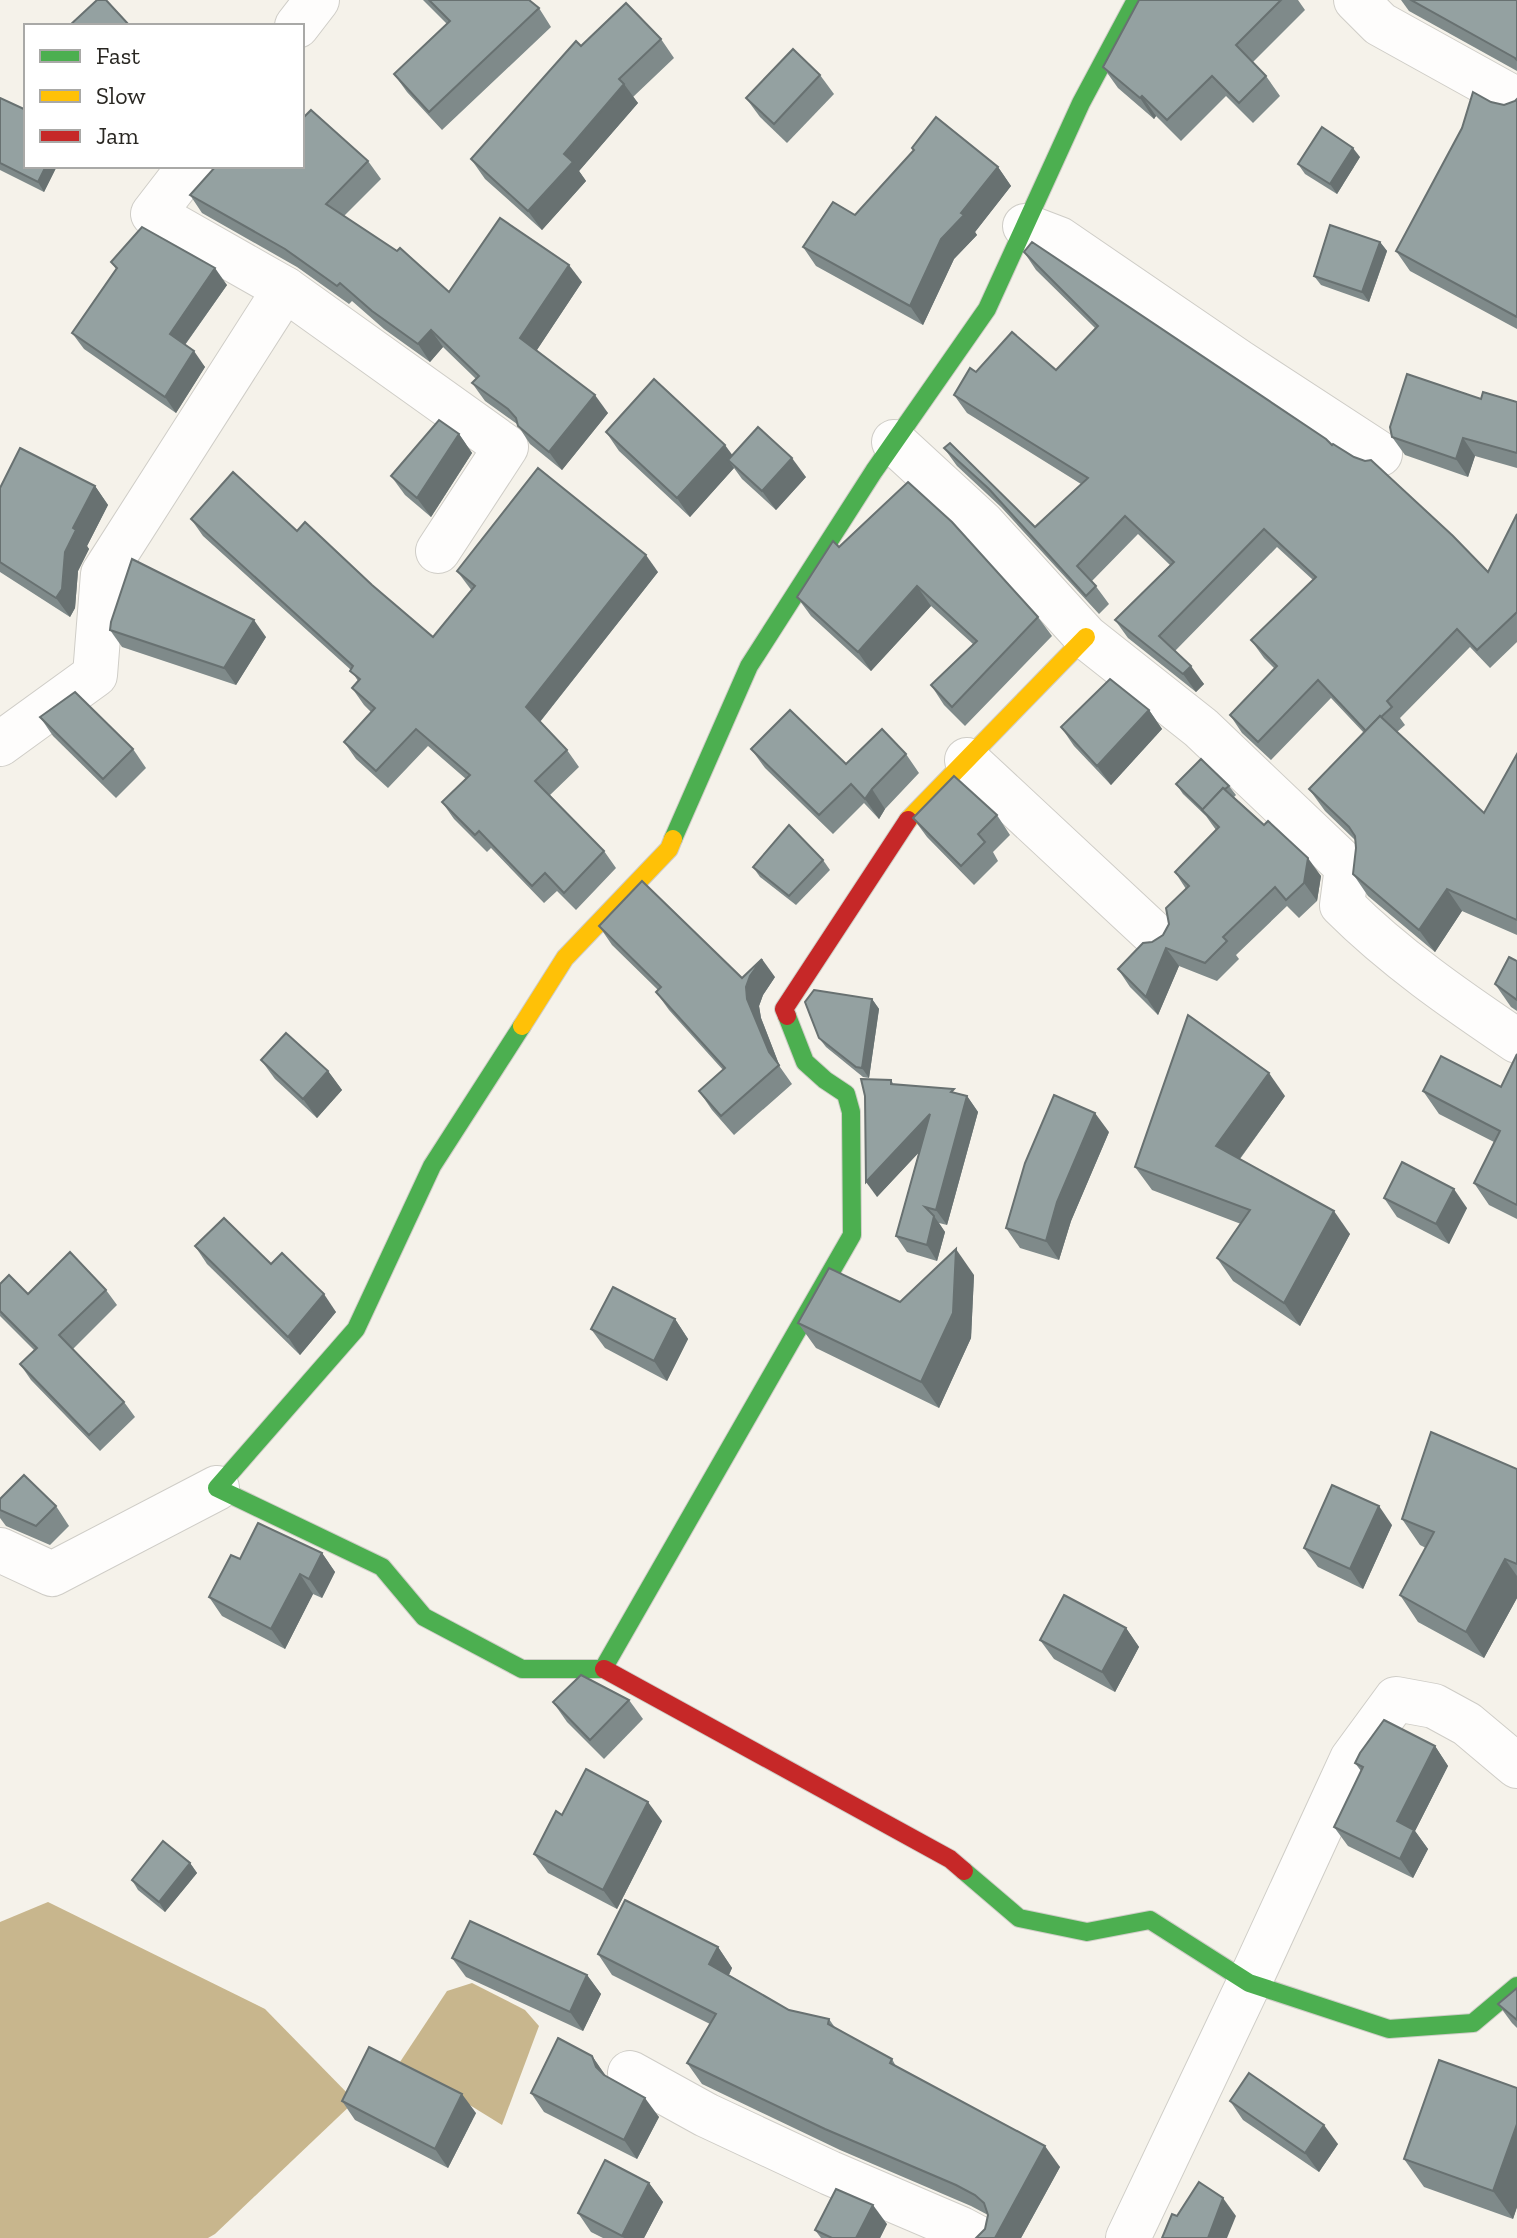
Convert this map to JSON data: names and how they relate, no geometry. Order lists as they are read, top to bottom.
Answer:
{
  "legend": ["Fast", "Slow", "Jam"]
}
